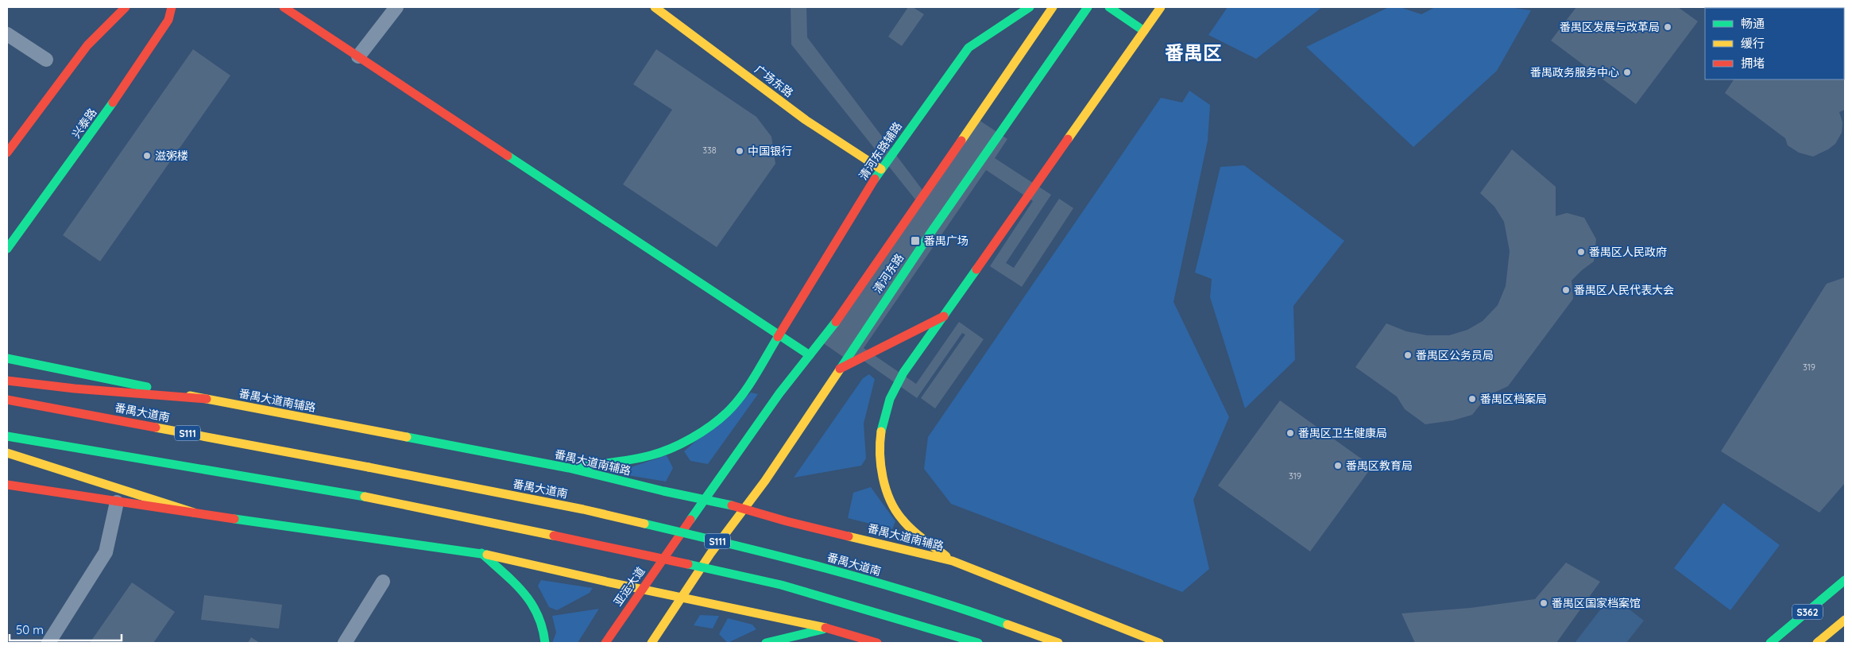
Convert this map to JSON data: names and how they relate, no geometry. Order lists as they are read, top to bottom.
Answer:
{
  "streets": {
    "main road": [
      "广场东路",
      "兴泰路",
      "清河东路辅路",
      "清河东路",
      "番禺大道南辅路",
      "番禺大道南",
      "S111",
      "亚运大道",
      "S362"
    ]
  },
  "crossings": [
    ["广场东路", "清河东路辅路"],
    ["清河东路辅路", "番禺大道南辅路"],
    ["清河东路", "番禺大道南辅路"],
    ["清河东路", "亚运大道"]
  ],
  "districts": ["番禺区"],
  "places": {
    "other": [
      "番禺区发展与改革局",
      "番禺政务服务中心",
      "中国银行",
      "滋粥楼",
      "番禺区人民政府",
      "番禺区人民代表大会",
      "番禺区公务员局",
      "番禺区档案局",
      "番禺区卫生健康局",
      "番禺区教育局",
      "番禺区国家档案馆"
    ],
    "transit": ["番禺广场"]
  },
  "house_numbers": ["338", "319", "319"],
  "legend": ["畅通", "缓行", "拥堵"],
  "scale_bar": "50 m"
}
